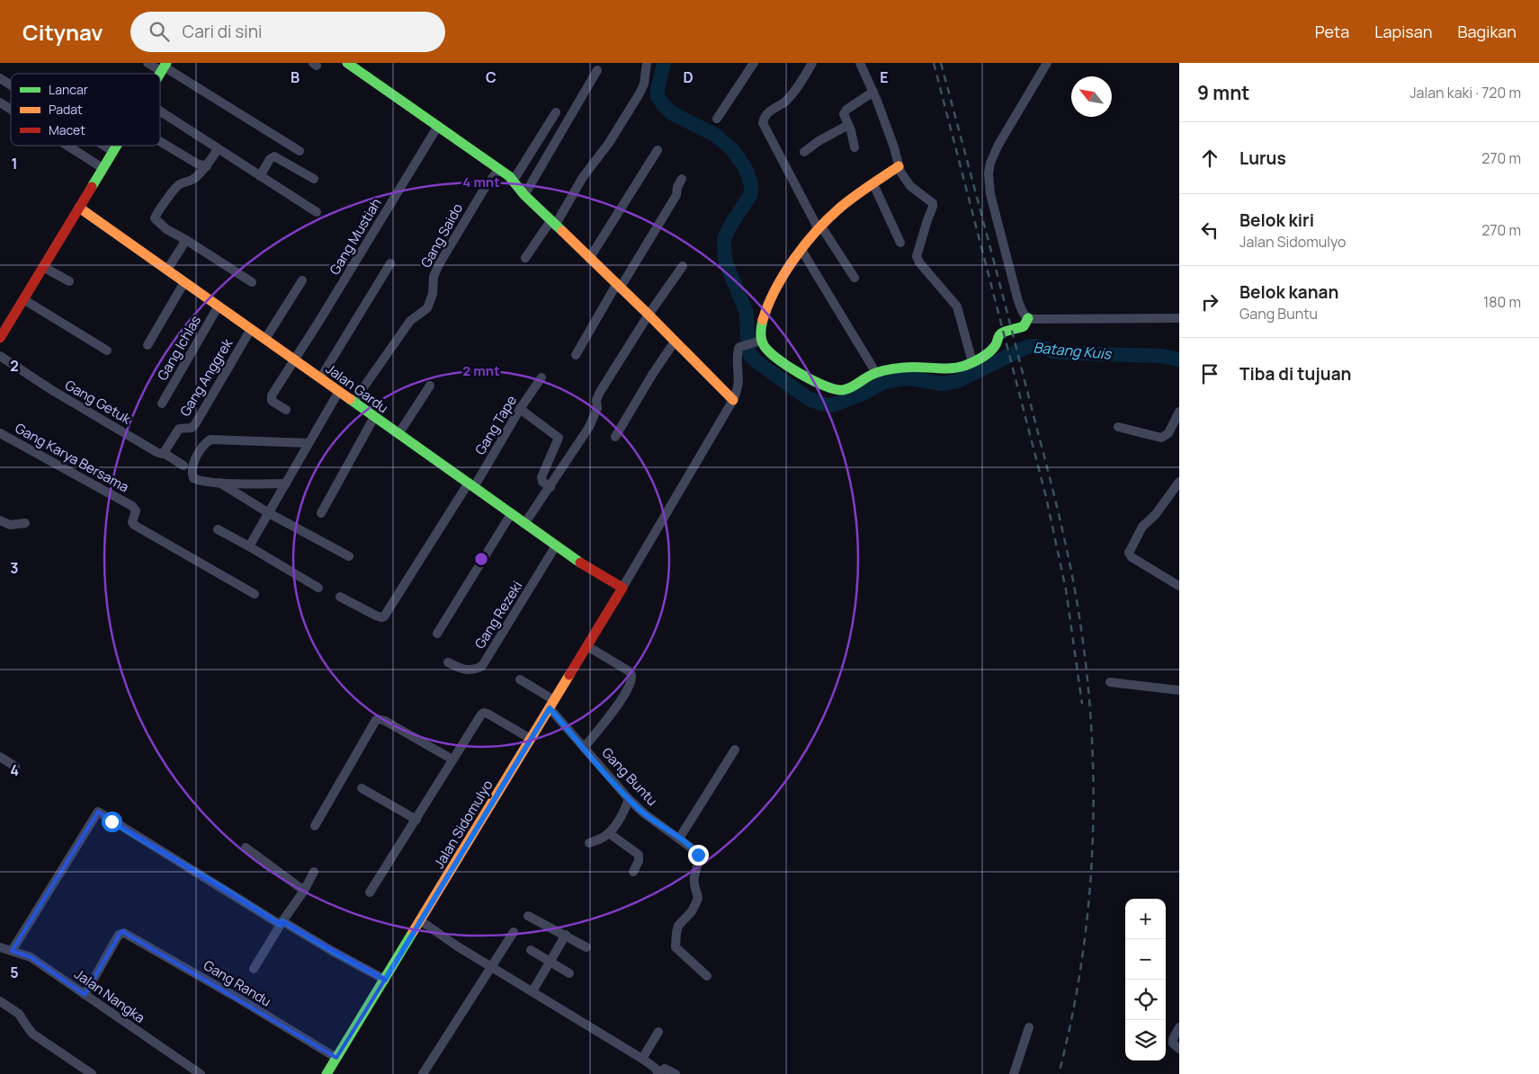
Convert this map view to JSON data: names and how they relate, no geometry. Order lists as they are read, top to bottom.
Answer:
{
  "streets": {
    "main road": ["Jalan Gardu", "Jalan Sidomulyo"],
    "street": [
      "Gang Saido",
      "Gang Mustiah",
      "Gang Ichlas",
      "Gang Anggrek",
      "Gang Getuk",
      "Gang Tape",
      "Gang Karya Bersama",
      "Gang Rezeki",
      "Gang Buntu",
      "Gang Randu",
      "Jalan Nangka"
    ]
  },
  "crossings": [
    ["Gang Saido", "Jalan Gardu"],
    ["Gang Mustiah", "Jalan Gardu"],
    ["Gang Ichlas", "Jalan Gardu"],
    ["Gang Anggrek", "Jalan Gardu"],
    ["Gang Anggrek", "Gang Getuk"],
    ["Jalan Gardu", "Gang Tape"],
    ["Jalan Gardu", "Gang Rezeki"],
    ["Jalan Gardu", "Jalan Sidomulyo"],
    ["Gang Buntu", "Jalan Sidomulyo"],
    ["Jalan Sidomulyo", "Gang Randu"],
    ["Gang Randu", "Jalan Nangka"]
  ],
  "water": ["Batang Kuis"],
  "legend": ["Lancar", "Padat", "Macet"],
  "north": "top left",
  "page": {
    "header": "Citynav",
    "search": "Cari di sini",
    "nav": ["Peta", "Lapisan", "Bagikan"],
    "heading": ["9 mnt", "Jalan kaki · 720 m"],
    "list": [
      ["Lurus", "270 m"],
      ["Belok kiri", "Jalan Sidomulyo", "270 m"],
      ["Belok kanan", "Gang Buntu", "180 m"],
      "Tiba di tujuan"
    ],
    "map_buttons": ["+", "−"]
  },
  "grid": {
    "columns": [
      "B",
      "C",
      "D",
      "E"
    ],
    "rows": [
      "1",
      "2",
      "3",
      "4",
      "5"
    ]
  },
  "rings": ["4 mnt", "2 mnt"]
}
